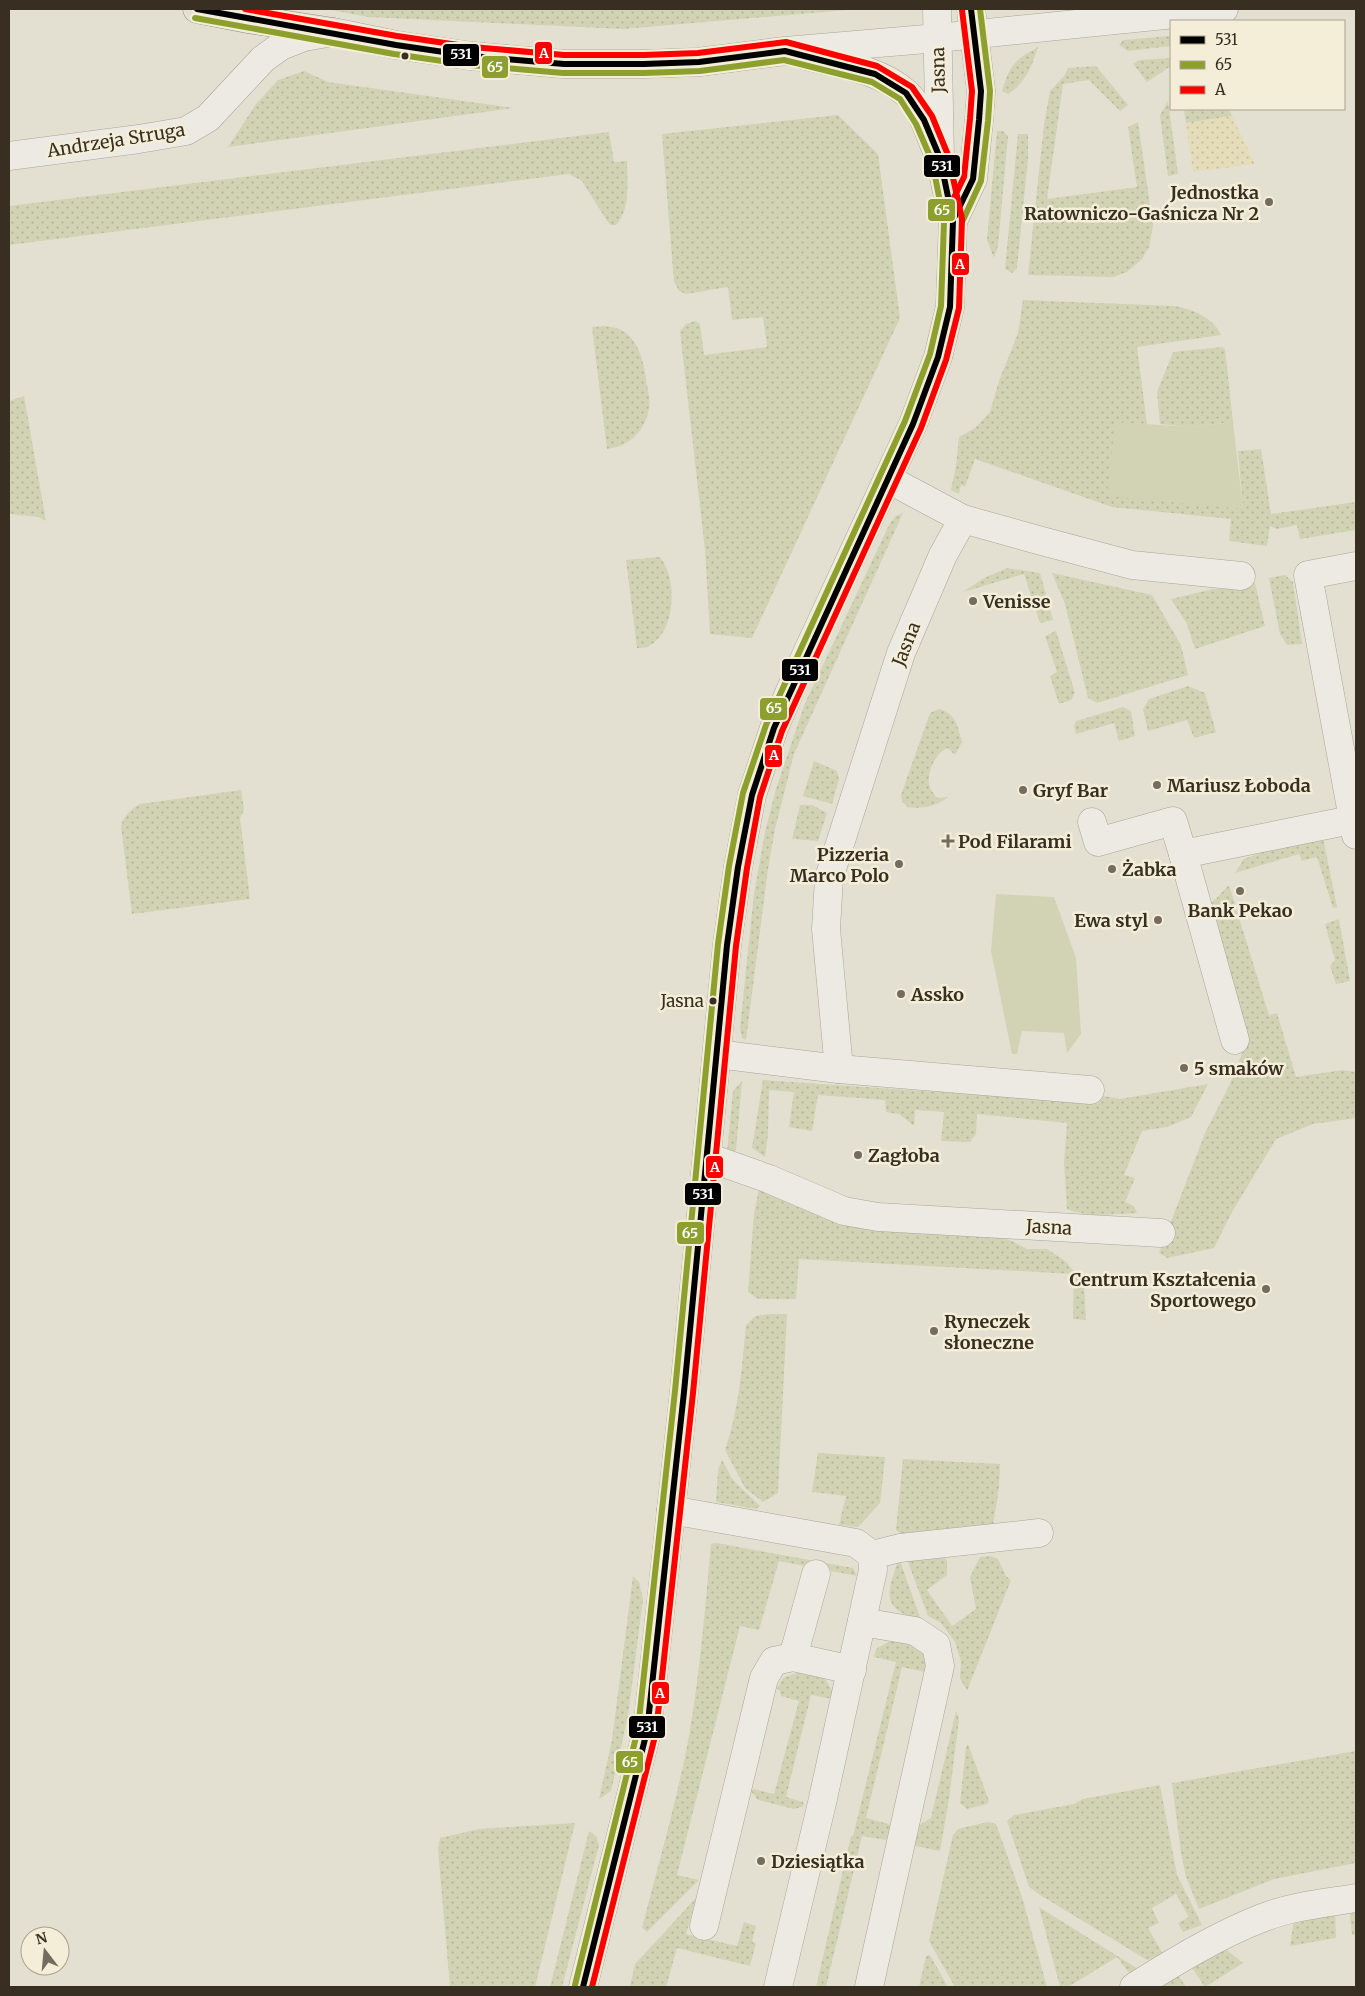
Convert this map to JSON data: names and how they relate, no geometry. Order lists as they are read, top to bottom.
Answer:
{
  "streets": {
    "street": ["Jasna", "Andrzeja Struga"]
  },
  "crossings": [
    ["Jasna", "Andrzeja Struga"]
  ],
  "places": {
    "other": [
      "Jednostka Ratowniczo-Gaśnicza Nr 2",
      "Venisse",
      "Mariusz Łoboda",
      "Gryf Bar",
      "Pizzeria Marco Polo",
      "Żabka",
      "Bank Pekao",
      "Ewa styl",
      "Assko",
      "Jasna",
      "5 smaków",
      "Zagłoba",
      "Centrum Kształcenia Sportowego",
      "Ryneczek słoneczne",
      "Dziesiątka"
    ],
    "health": ["Pod Filarami"]
  },
  "lines": ["transit line 531", "transit line 65", "transit line A"],
  "legend": ["531", "65", "A"],
  "north": "top"
}
